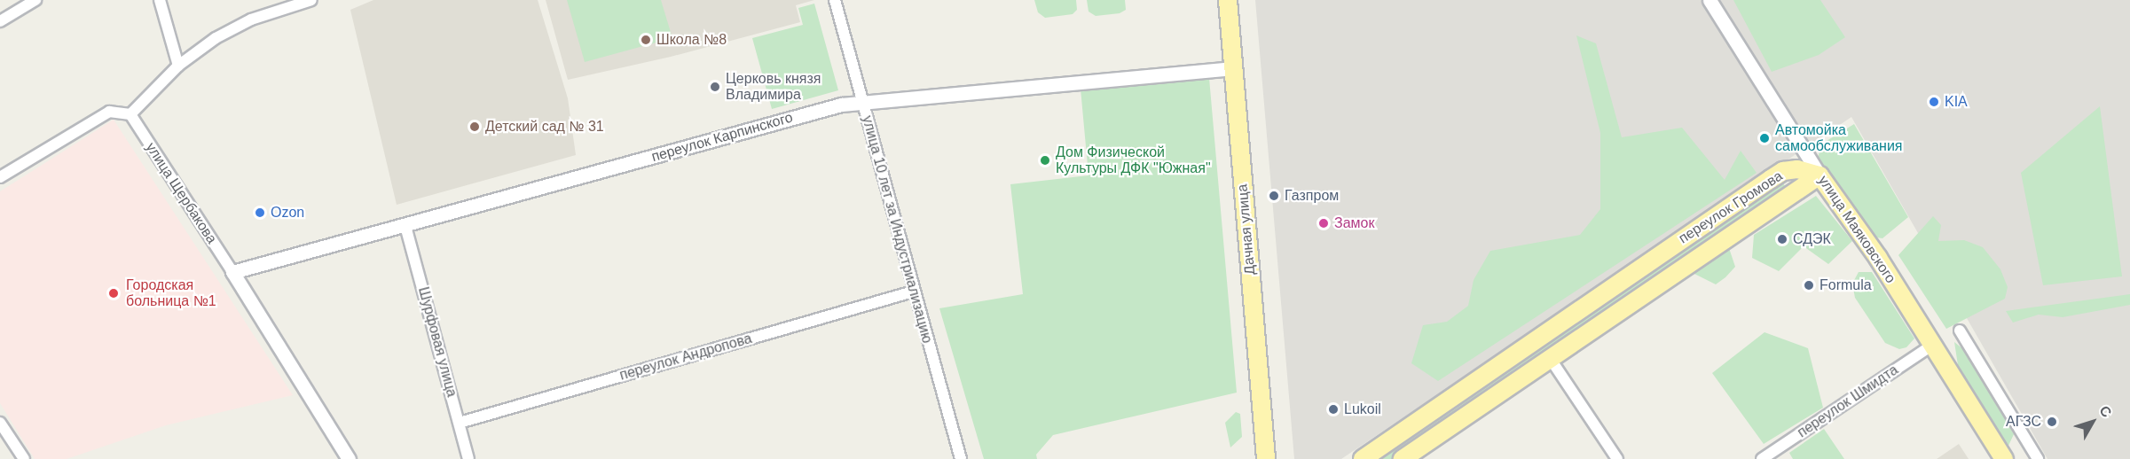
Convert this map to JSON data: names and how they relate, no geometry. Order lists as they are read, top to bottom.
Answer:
{
  "streets": {
    "main road": ["переулок Громова", "Дачная улица", "улица Маяковского"],
    "street": [
      "переулок Карпинского",
      "улица Щербакова",
      "улица 10 лет за Индустриализацию",
      "Шурфовая улица",
      "переулок Андропова",
      "переулок Шмидта"
    ]
  },
  "crossings": [
    ["переулок Карпинского", "улица Щербакова"],
    ["переулок Карпинского", "улица 10 лет за Индустриализацию"],
    ["переулок Карпинского", "Дачная улица"],
    ["переулок Карпинского", "Шурфовая улица"],
    ["переулок Громова", "улица Маяковского"],
    ["улица 10 лет за Индустриализацию", "переулок Андропова"],
    ["улица Маяковского", "переулок Шмидта"],
    ["Шурфовая улица", "переулок Андропова"]
  ],
  "places": [
    "Школа №8",
    "Церковь князя Владимира",
    "KIA",
    "Детский сад № 31",
    "Автомойка самообслуживания",
    "Дом Физической Культуры ДФК \"Южная\"",
    "Газпром",
    "Ozon",
    "Замок",
    "СДЭК",
    "Formula",
    "Городская больница №1",
    "Lukoil",
    "АГЗС"
  ],
  "north": "top right"
}
